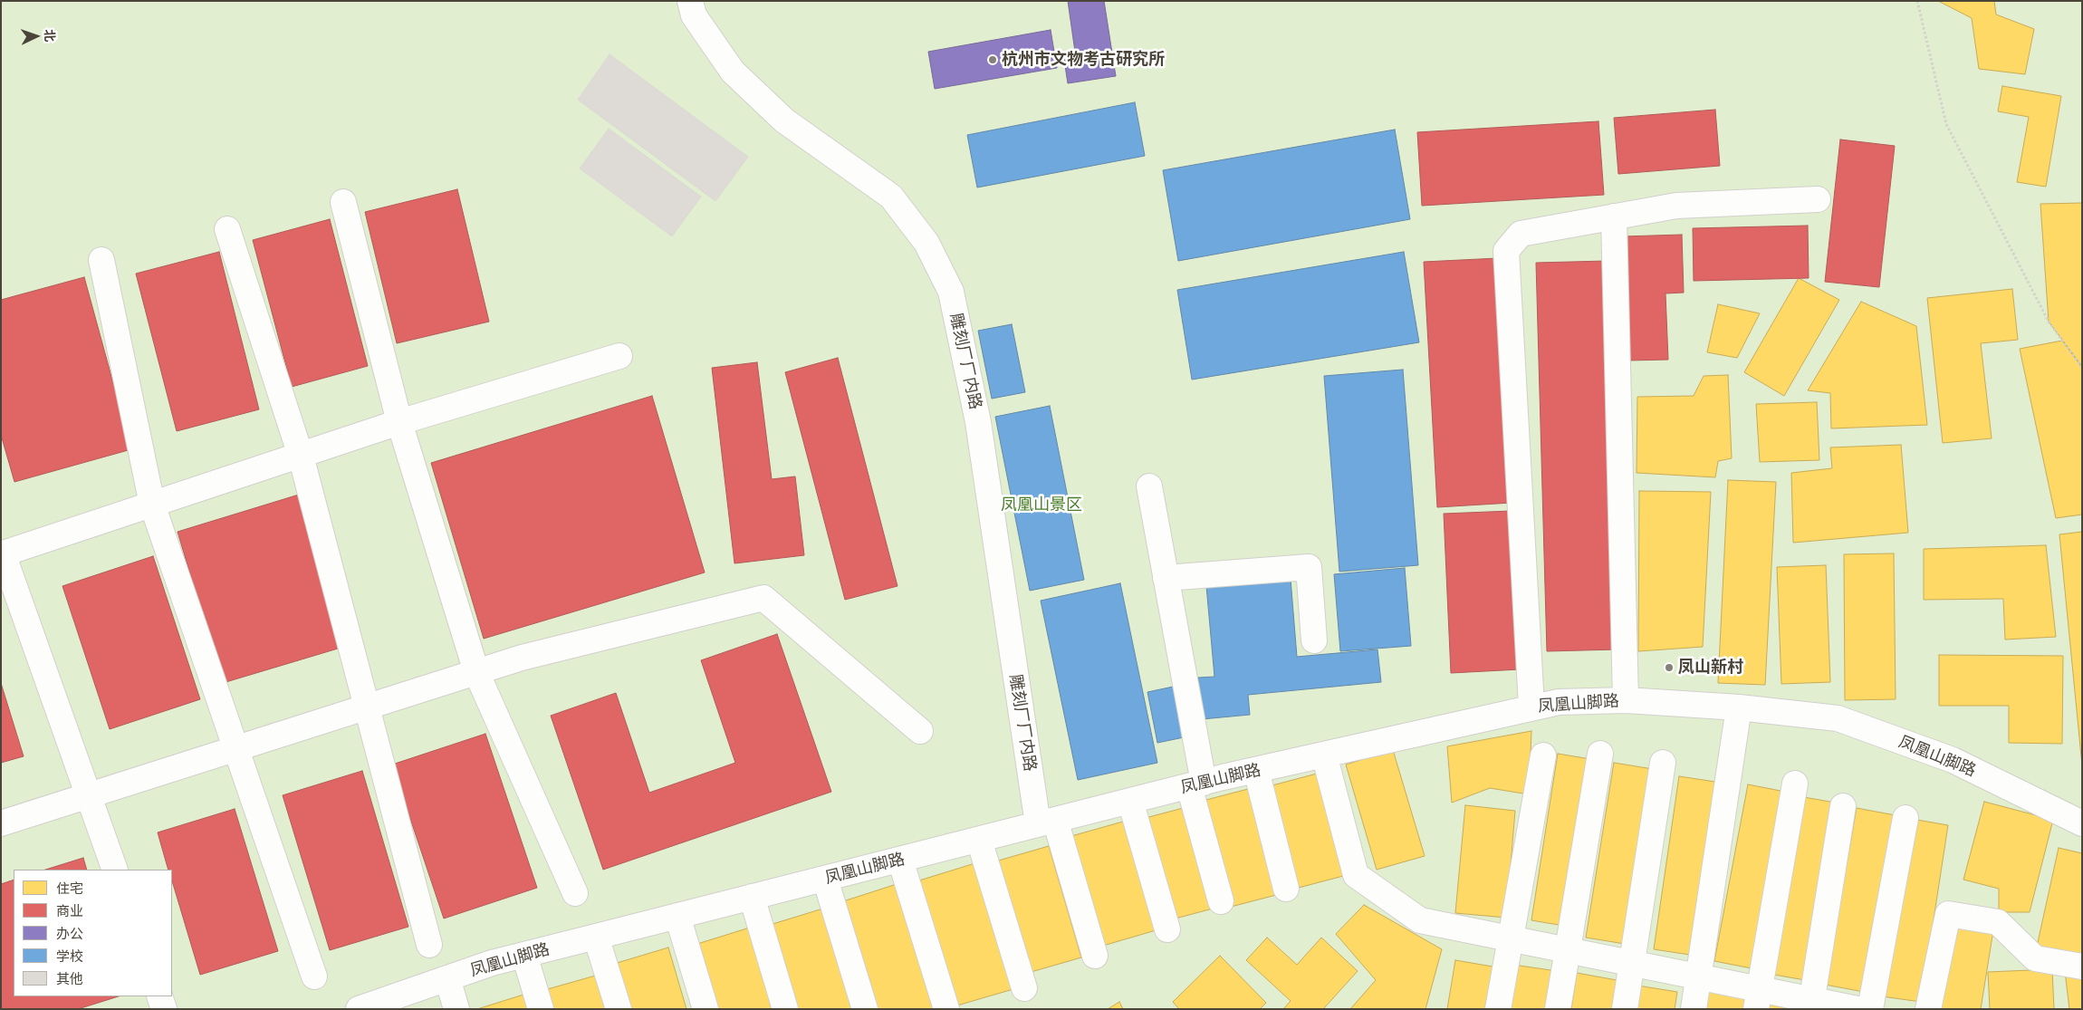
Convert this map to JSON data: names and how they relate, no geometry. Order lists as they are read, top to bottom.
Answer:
{
  "streets": {
    "street": ["雕刻厂厂内路", "凤凰山脚路"]
  },
  "crossings": [
    ["雕刻厂厂内路", "凤凰山脚路"]
  ],
  "parks": ["凤凰山景区"],
  "places": ["杭州市文物考古研究所", "凤山新村"],
  "legend": [
    "住宅",
    "商业",
    "办公",
    "学校",
    "其他"
  ],
  "north": "right"
}
